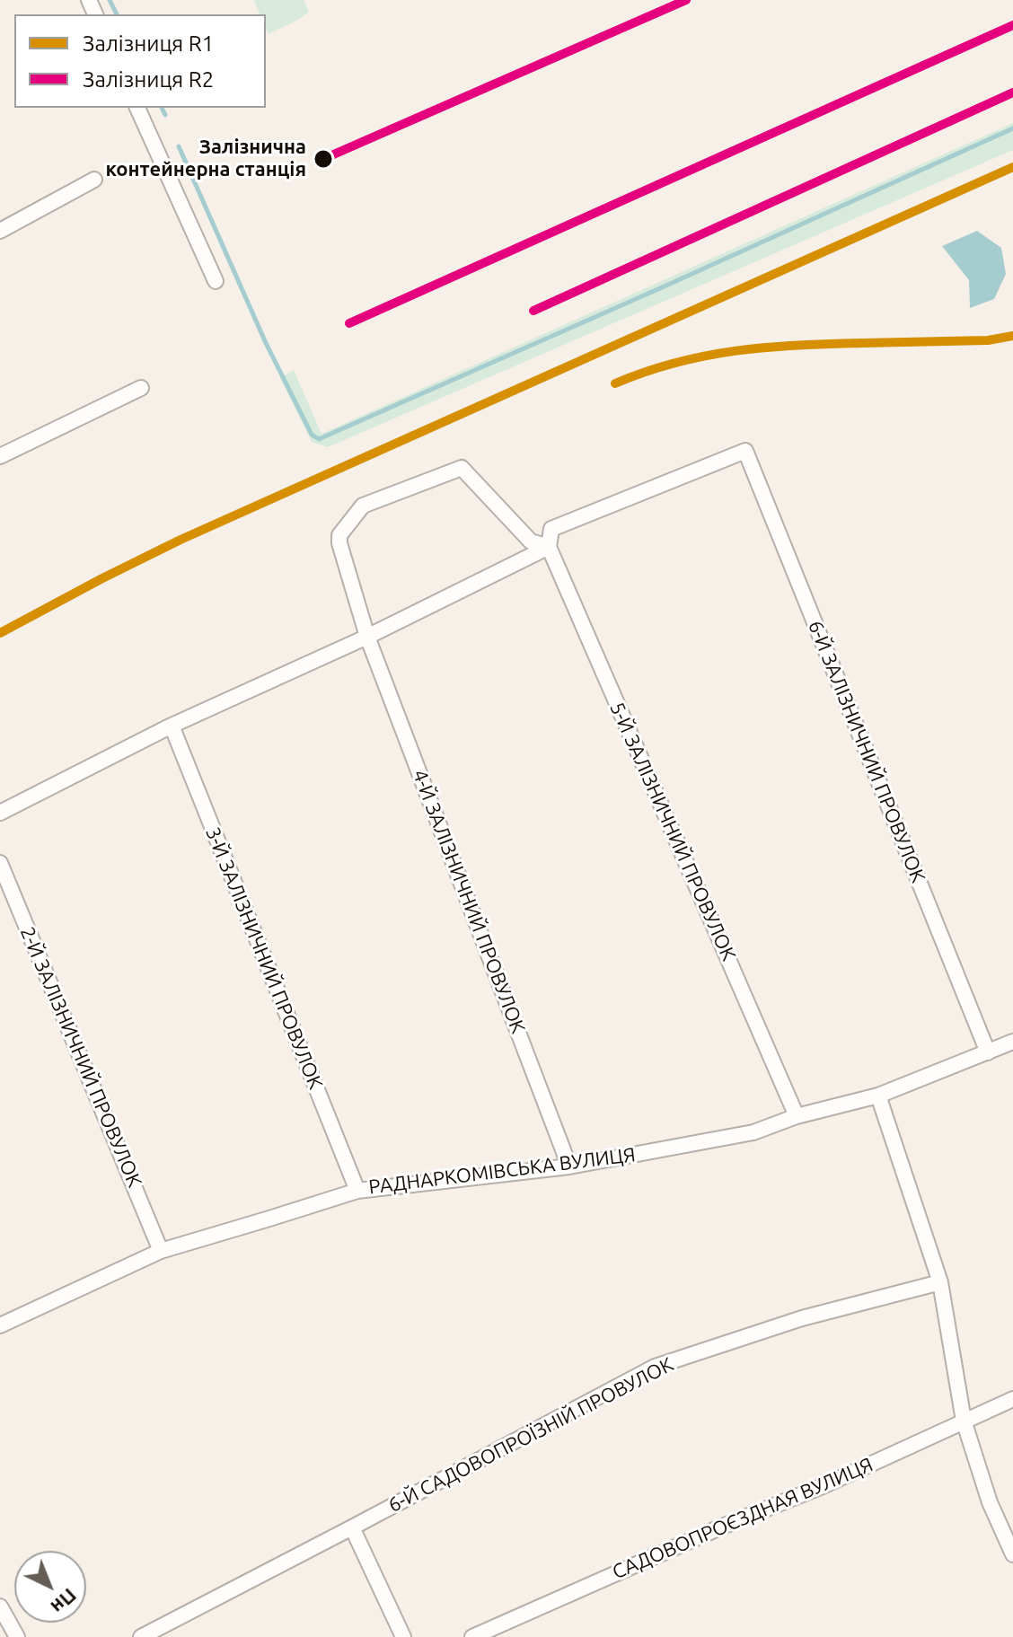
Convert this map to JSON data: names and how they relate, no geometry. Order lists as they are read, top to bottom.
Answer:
{
  "streets": {
    "street": [
      "6-Й ЗАЛІЗНИЧНИЙ ПРОВУЛОК",
      "5-Й ЗАЛІЗНИЧНИЙ ПРОВУЛОК",
      "4-Й ЗАЛІЗНИЧНИЙ ПРОВУЛОК",
      "3-Й ЗАЛІЗНИЧНИЙ ПРОВУЛОК",
      "2-Й ЗАЛІЗНИЧНИЙ ПРОВУЛОК",
      "РАДНАРКОМІВСЬКА ВУЛИЦЯ",
      "6-Й САДОВОПРОЇЗНІЙ ПРОВУЛОК",
      "САДОВОПРОЄЗДНАЯ ВУЛИЦЯ"
    ]
  },
  "crossings": [
    ["6-Й ЗАЛІЗНИЧНИЙ ПРОВУЛОК", "5-Й ЗАЛІЗНИЧНИЙ ПРОВУЛОК"],
    ["6-Й ЗАЛІЗНИЧНИЙ ПРОВУЛОК", "4-Й ЗАЛІЗНИЧНИЙ ПРОВУЛОК"],
    ["6-Й ЗАЛІЗНИЧНИЙ ПРОВУЛОК", "РАДНАРКОМІВСЬКА ВУЛИЦЯ"],
    ["5-Й ЗАЛІЗНИЧНИЙ ПРОВУЛОК", "4-Й ЗАЛІЗНИЧНИЙ ПРОВУЛОК"],
    ["5-Й ЗАЛІЗНИЧНИЙ ПРОВУЛОК", "РАДНАРКОМІВСЬКА ВУЛИЦЯ"],
    ["4-Й ЗАЛІЗНИЧНИЙ ПРОВУЛОК", "РАДНАРКОМІВСЬКА ВУЛИЦЯ"],
    ["3-Й ЗАЛІЗНИЧНИЙ ПРОВУЛОК", "РАДНАРКОМІВСЬКА ВУЛИЦЯ"],
    ["2-Й ЗАЛІЗНИЧНИЙ ПРОВУЛОК", "РАДНАРКОМІВСЬКА ВУЛИЦЯ"]
  ],
  "places": ["Залізнична контейнерна станція"],
  "lines": ["rail line R2", "rail line R1"],
  "legend": ["Залізниця R1", "Залізниця R2"],
  "north": "bottom right"
}
